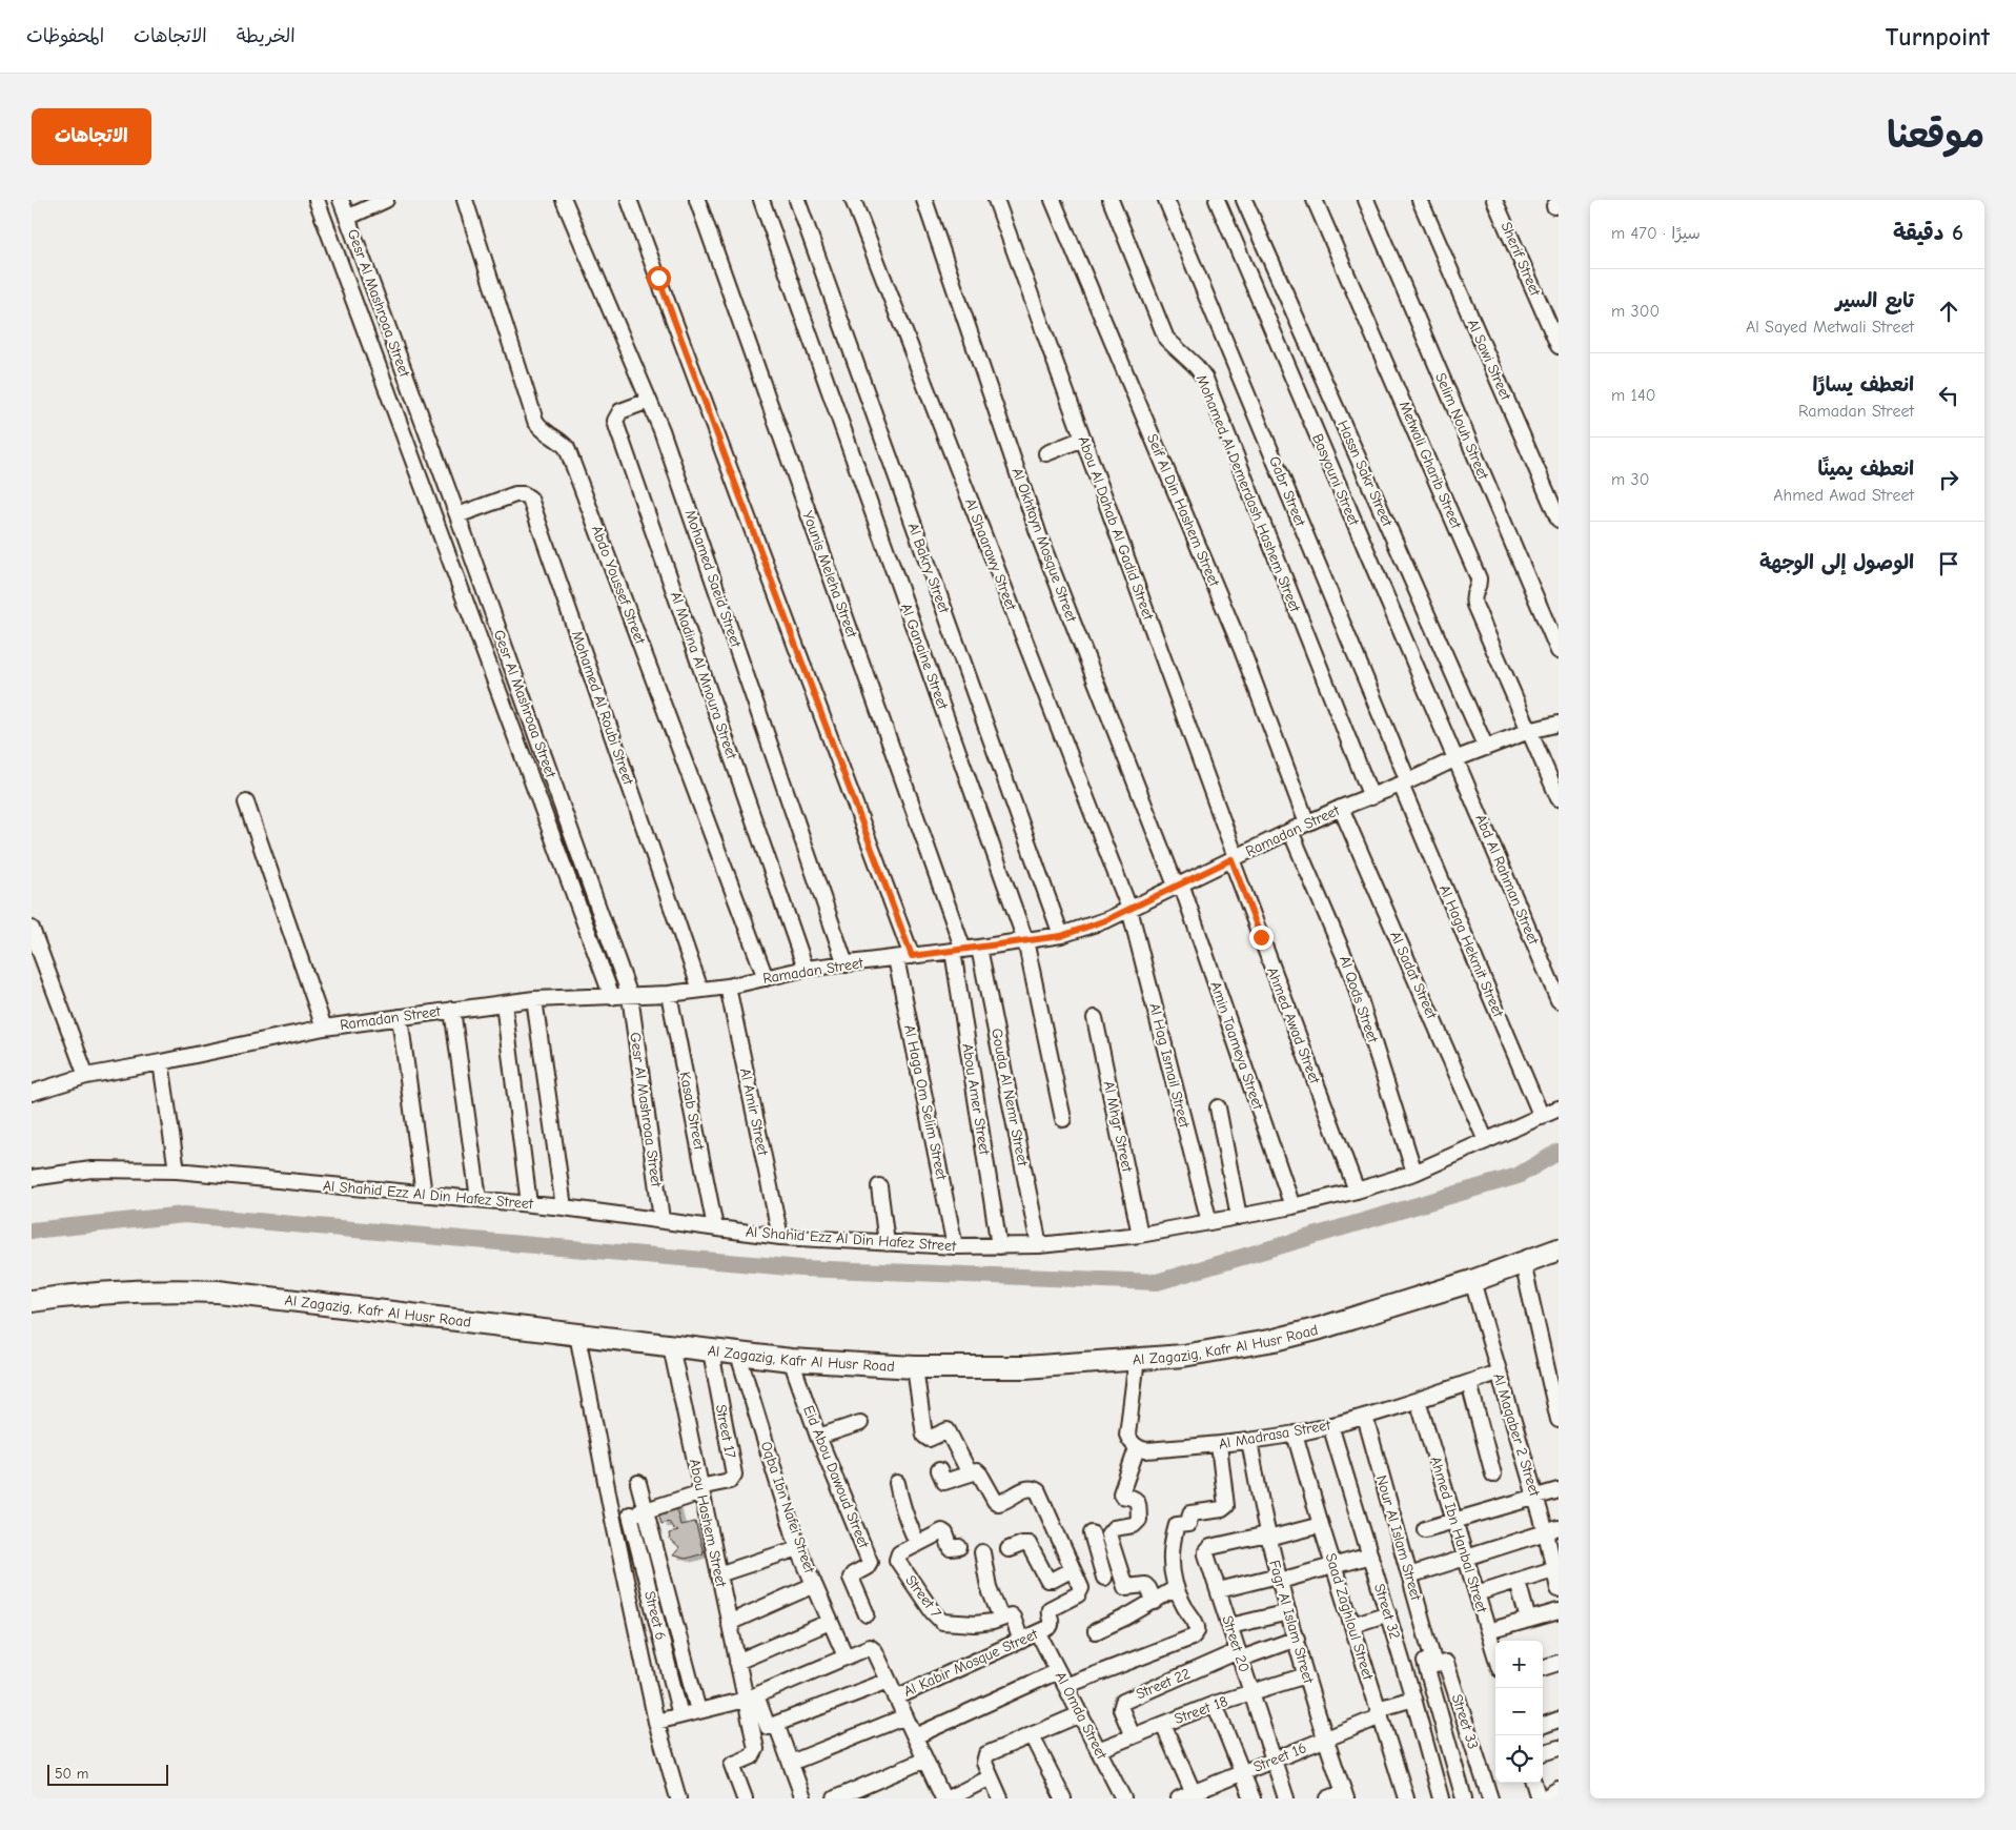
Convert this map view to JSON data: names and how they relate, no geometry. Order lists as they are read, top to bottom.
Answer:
{
  "streets": {
    "main road": ["Al Zagazig, Kafr Al Husr Road"],
    "street": [
      "Sherif Street",
      "Gesr Al Mashroaa Street",
      "Al Sawi Street",
      "Selim Nouh Street",
      "Metwali Gharib Street",
      "Hassn Sakr Street",
      "Basyouni Street",
      "Gabr Street",
      "Mohamed Al Demerdash Hashem Street",
      "Seif Al Din Hashem Street",
      "Abou Al Dahab Al Gadid Street",
      "Al Okhtayn Mosque Street",
      "Al Shaarawy Street",
      "Al Bakry Street",
      "Younis Meleha Street",
      "Mohamed Saeid Street",
      "Abdo Youssef Street",
      "Al Ganaine Street",
      "Al Madina Al Mnoura Street",
      "Mohamed Al Roubi Street",
      "Ramadan Street",
      "Abd Al Rahman Street",
      "Al Haga Hekmit Street",
      "Al Sadat Street",
      "Al Qods Street",
      "Ahmed Awad Street",
      "Amin Taameya Street",
      "Al Hag Ismail Street",
      "Gouda Al Nemr Street",
      "Abou Amer Street",
      "Al Haga Om Selim Street",
      "Kasab Street",
      "Al Amir Street",
      "Al Mhgr Street",
      "Al Shahid Ezz Al Din Hafez Street",
      "Street 17",
      "Al Madrasa Street",
      "Al Maqaber 2 Street",
      "Eid Abou Dawoud Street",
      "Oqba Ibn Nafei Street",
      "Abou Hashem Street",
      "Ahmed Ibn Hanbal Street",
      "Nour Al Islam Street",
      "Street 7",
      "Street 32",
      "Street 6",
      "Saad Zaghloul Street",
      "Fagr Al Islam Street",
      "Street 20",
      "Al Kabir Mosque Street",
      "Street 22",
      "Street 18",
      "Al Omda Street",
      "Street 33",
      "Street 16"
    ]
  },
  "crossings": [
    ["Gesr Al Mashroaa Street", "Mohamed Al Roubi Street"],
    ["Gesr Al Mashroaa Street", "Ramadan Street"],
    ["Gesr Al Mashroaa Street", "Al Shahid Ezz Al Din Hafez Street"],
    ["Metwali Gharib Street", "Ramadan Street"],
    ["Hassn Sakr Street", "Ramadan Street"],
    ["Basyouni Street", "Ramadan Street"],
    ["Basyouni Street", "Abd Al Rahman Street"],
    ["Gabr Street", "Ramadan Street"],
    ["Gabr Street", "Al Haga Hekmit Street"],
    ["Mohamed Al Demerdash Hashem Street", "Ramadan Street"],
    ["Seif Al Din Hashem Street", "Ramadan Street"],
    ["Abou Al Dahab Al Gadid Street", "Ramadan Street"],
    ["Abou Al Dahab Al Gadid Street", "Ahmed Awad Street"],
    ["Al Okhtayn Mosque Street", "Ramadan Street"],
    ["Al Okhtayn Mosque Street", "Amin Taameya Street"],
    ["Al Shaarawy Street", "Ramadan Street"],
    ["Al Shaarawy Street", "Al Hag Ismail Street"],
    ["Al Bakry Street", "Ramadan Street"],
    ["Younis Meleha Street", "Ramadan Street"],
    ["Younis Meleha Street", "Abou Amer Street"],
    ["Mohamed Saeid Street", "Al Madina Al Mnoura Street"],
    ["Mohamed Saeid Street", "Ramadan Street"],
    ["Abdo Youssef Street", "Ramadan Street"],
    ["Al Ganaine Street", "Ramadan Street"],
    ["Al Madina Al Mnoura Street", "Ramadan Street"],
    ["Mohamed Al Roubi Street", "Ramadan Street"],
    ["Ramadan Street", "Abd Al Rahman Street"],
    ["Ramadan Street", "Al Haga Hekmit Street"],
    ["Ramadan Street", "Al Sadat Street"],
    ["Ramadan Street", "Al Qods Street"],
    ["Ramadan Street", "Ahmed Awad Street"],
    ["Ramadan Street", "Amin Taameya Street"],
    ["Ramadan Street", "Al Hag Ismail Street"],
    ["Ramadan Street", "Gouda Al Nemr Street"],
    ["Ramadan Street", "Abou Amer Street"],
    ["Ramadan Street", "Al Haga Om Selim Street"],
    ["Ramadan Street", "Kasab Street"],
    ["Ramadan Street", "Al Amir Street"],
    ["Al Haga Hekmit Street", "Al Shahid Ezz Al Din Hafez Street"],
    ["Al Sadat Street", "Al Shahid Ezz Al Din Hafez Street"],
    ["Al Qods Street", "Al Shahid Ezz Al Din Hafez Street"],
    ["Ahmed Awad Street", "Al Shahid Ezz Al Din Hafez Street"],
    ["Amin Taameya Street", "Al Shahid Ezz Al Din Hafez Street"],
    ["Al Hag Ismail Street", "Al Shahid Ezz Al Din Hafez Street"],
    ["Gouda Al Nemr Street", "Al Shahid Ezz Al Din Hafez Street"],
    ["Abou Amer Street", "Al Shahid Ezz Al Din Hafez Street"],
    ["Al Haga Om Selim Street", "Al Shahid Ezz Al Din Hafez Street"],
    ["Kasab Street", "Al Shahid Ezz Al Din Hafez Street"],
    ["Al Amir Street", "Al Shahid Ezz Al Din Hafez Street"],
    ["Al Mhgr Street", "Al Shahid Ezz Al Din Hafez Street"],
    ["Al Zagazig, Kafr Al Husr Road", "Street 17"],
    ["Al Zagazig, Kafr Al Husr Road", "Al Maqaber 2 Street"],
    ["Al Zagazig, Kafr Al Husr Road", "Eid Abou Dawoud Street"],
    ["Al Zagazig, Kafr Al Husr Road", "Oqba Ibn Nafei Street"],
    ["Al Zagazig, Kafr Al Husr Road", "Abou Hashem Street"],
    ["Street 17", "Abou Hashem Street"],
    ["Street 17", "Street 6"],
    ["Al Madrasa Street", "Al Maqaber 2 Street"],
    ["Al Madrasa Street", "Ahmed Ibn Hanbal Street"],
    ["Al Madrasa Street", "Nour Al Islam Street"],
    ["Al Madrasa Street", "Street 32"],
    ["Al Madrasa Street", "Saad Zaghloul Street"],
    ["Al Madrasa Street", "Fagr Al Islam Street"],
    ["Nour Al Islam Street", "Street 33"],
    ["Street 32", "Street 16"],
    ["Saad Zaghloul Street", "Street 16"],
    ["Fagr Al Islam Street", "Street 20"],
    ["Fagr Al Islam Street", "Street 18"],
    ["Fagr Al Islam Street", "Street 16"],
    ["Street 20", "Street 22"],
    ["Street 20", "Street 18"],
    ["Street 20", "Street 16"],
    ["Al Kabir Mosque Street", "Al Omda Street"],
    ["Street 22", "Street 18"],
    ["Street 18", "Al Omda Street"]
  ],
  "scale_bar": "50 m",
  "page": {
    "header": "Turnpoint",
    "nav": ["الخريطة", "الاتجاهات", "المحفوظات"],
    "title": "موقعنا",
    "buttons": "الاتجاهات",
    "heading": ["6 دقيقة", "سيرًا · 470 m"],
    "list": [
      ["تابع السير", "Al Sayed Metwali Street", "300 m"],
      ["انعطف يسارًا", "Ramadan Street", "140 m"],
      ["انعطف يمينًا", "Ahmed Awad Street", "30 m"],
      "الوصول إلى الوجهة"
    ],
    "map_buttons": ["+", "−"],
    "scale": "50 m"
  }
}
